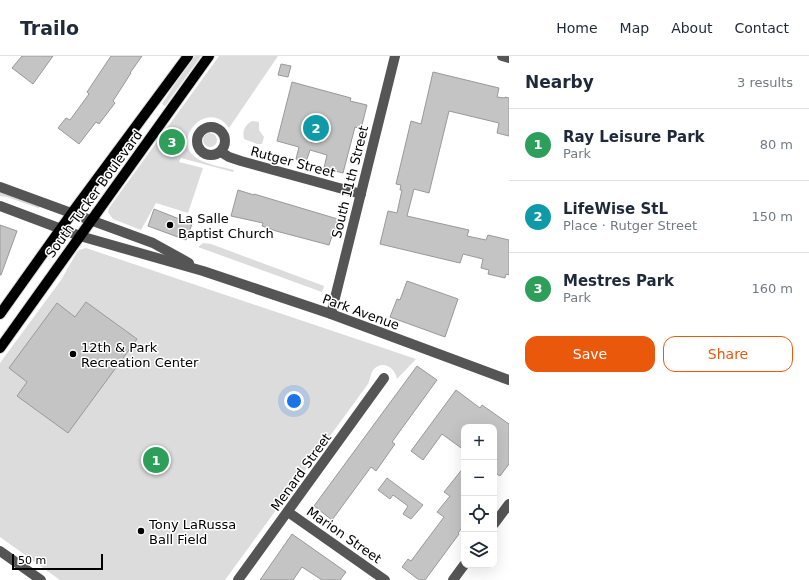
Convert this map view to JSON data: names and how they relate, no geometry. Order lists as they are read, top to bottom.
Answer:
{
  "streets": {
    "main road": ["South Tucker Boulevard"],
    "street": [
      "Rutger Street",
      "South 11th Street",
      "Park Avenue",
      "Menard Street",
      "Marion Street"
    ]
  },
  "crossings": [
    ["Rutger Street", "South 11th Street"],
    ["South 11th Street", "Park Avenue"],
    ["South Tucker Boulevard", "Park Avenue"],
    ["Menard Street", "Marion Street"]
  ],
  "places": ["La Salle Baptist Church", "12th & Park Recreation Center", "Tony LaRussa Ball Field"],
  "scale_bar": "50 m",
  "page": {
    "header": "Trailo",
    "nav": [
      "Home",
      "Map",
      "About",
      "Contact"
    ],
    "heading": ["Nearby", "3 results"],
    "list": [
      {
        "mark": "1",
        "name": "Ray Leisure Park",
        "note": "Park",
        "value": "80 m"
      },
      {
        "mark": "2",
        "name": "LifeWise StL",
        "note": "Place · Rutger Street",
        "value": "150 m"
      },
      {
        "mark": "3",
        "name": "Mestres Park",
        "note": "Park",
        "value": "160 m"
      }
    ],
    "pins": ["2", "3", "1"],
    "buttons": ["Save", "Share"],
    "map_buttons": ["+", "−"],
    "scale": "50 m"
  }
}
